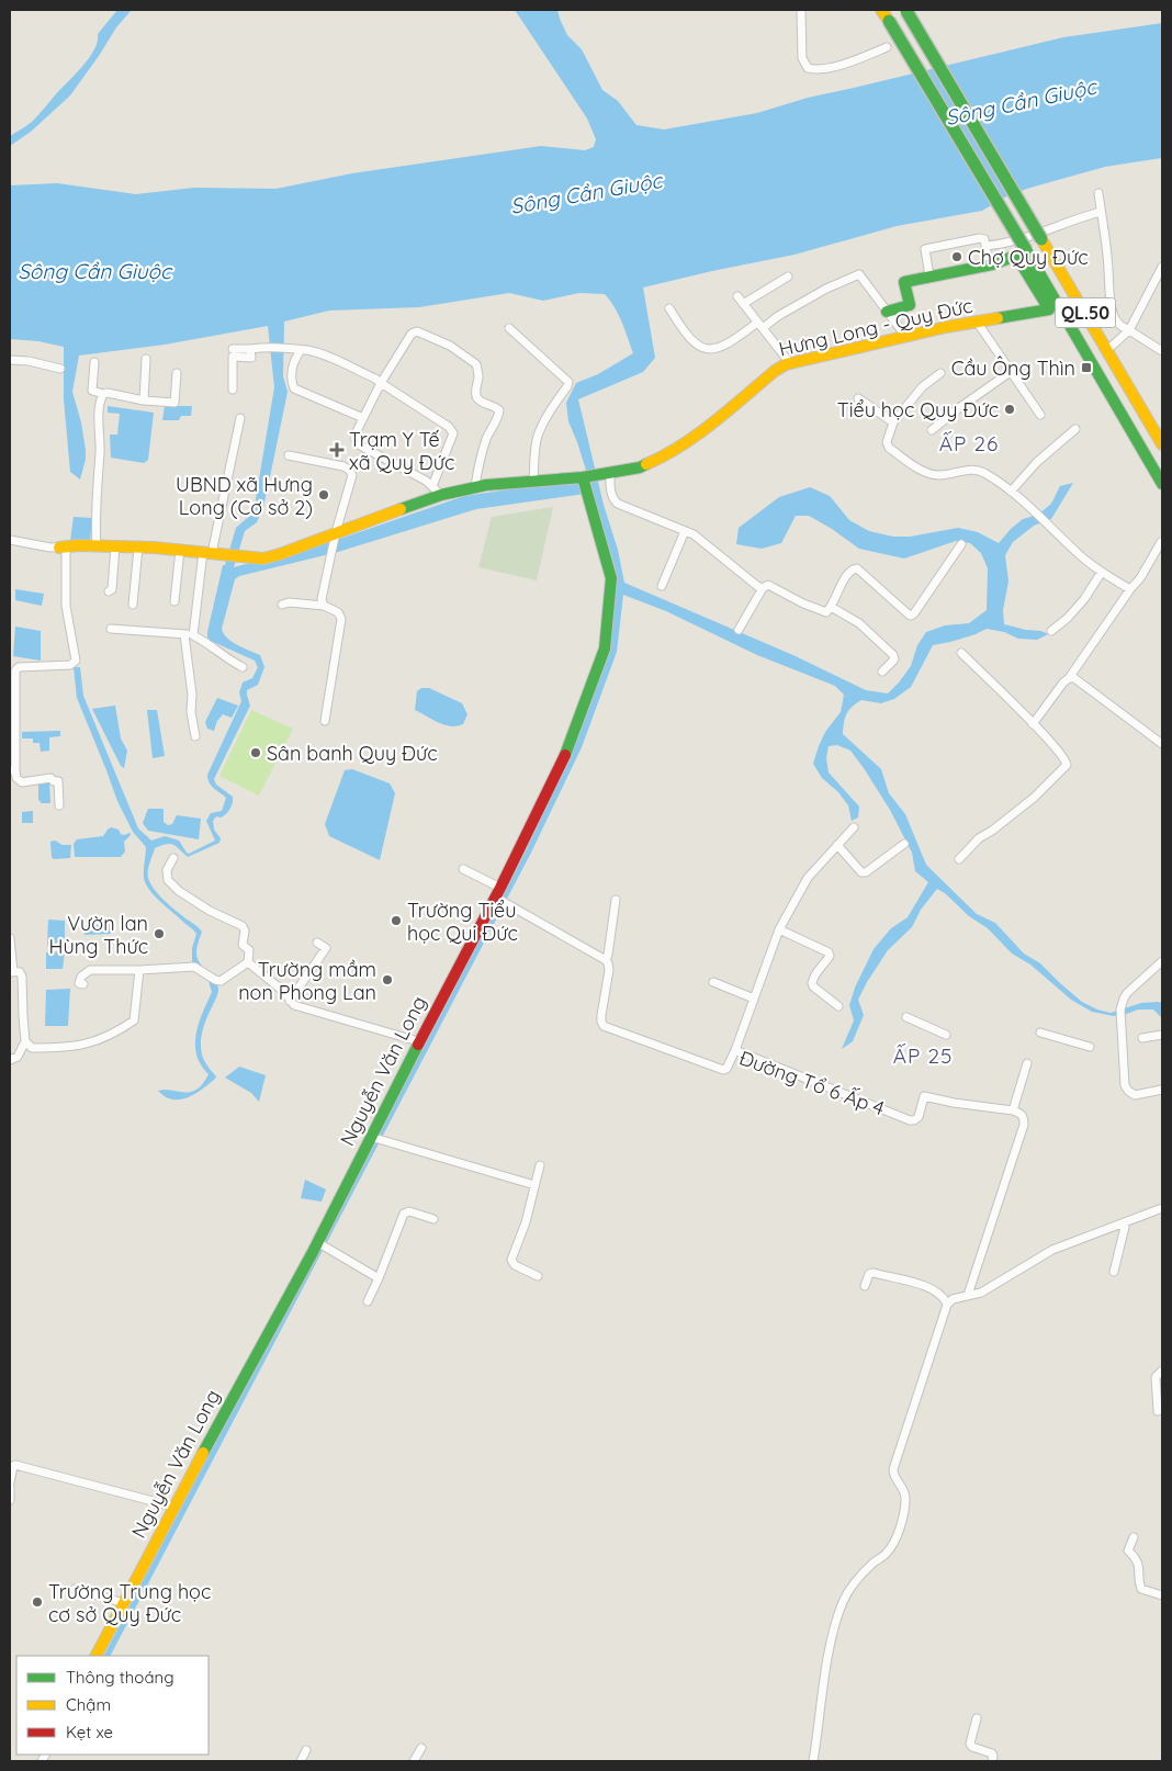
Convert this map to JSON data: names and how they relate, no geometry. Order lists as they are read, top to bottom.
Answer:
{
  "streets": {
    "main road": ["QL.50", "Hưng Long - Quy Đức", "Nguyễn Văn Long"],
    "street": ["Đường Tổ 6 Ấp 4"]
  },
  "crossings": [
    ["Hưng Long - Quy Đức", "Nguyễn Văn Long"]
  ],
  "districts": ["ẤP 26", "ẤP 25"],
  "water": ["Sông Cần Giuộc"],
  "places": {
    "other": [
      "Chợ Quy Đức",
      "Tiểu học Quy Đức",
      "UBND xã Hưng Long (Cơ sở 2)",
      "Sân banh Quy Đức",
      "Trường Tiểu học Qui Đức",
      "Vườn lan Hùng Thức",
      "Trường mầm non Phong Lan",
      "Trường Trung học cơ sở Quy Đức"
    ],
    "transit": ["Cầu Ông Thìn"],
    "health": ["Trạm Y Tế xã Quy Đức"]
  },
  "legend": ["Thông thoáng", "Chậm", "Kẹt xe"]
}
